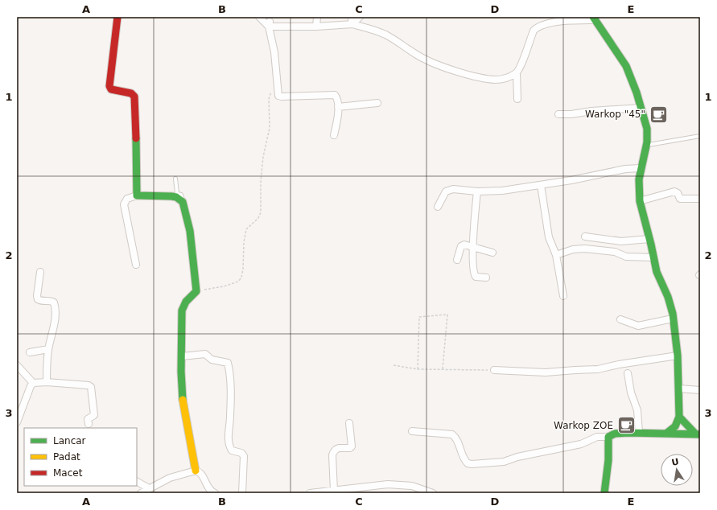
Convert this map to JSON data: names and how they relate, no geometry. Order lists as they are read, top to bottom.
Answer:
{
  "places": {
    "cafe": ["Warkop \"45\"", "Warkop ZOE"]
  },
  "legend": ["Lancar", "Padat", "Macet"],
  "north": "top",
  "grid": {
    "columns": [
      "A",
      "B",
      "C",
      "D",
      "E"
    ],
    "rows": ["1", "2", "3"]
  }
}
